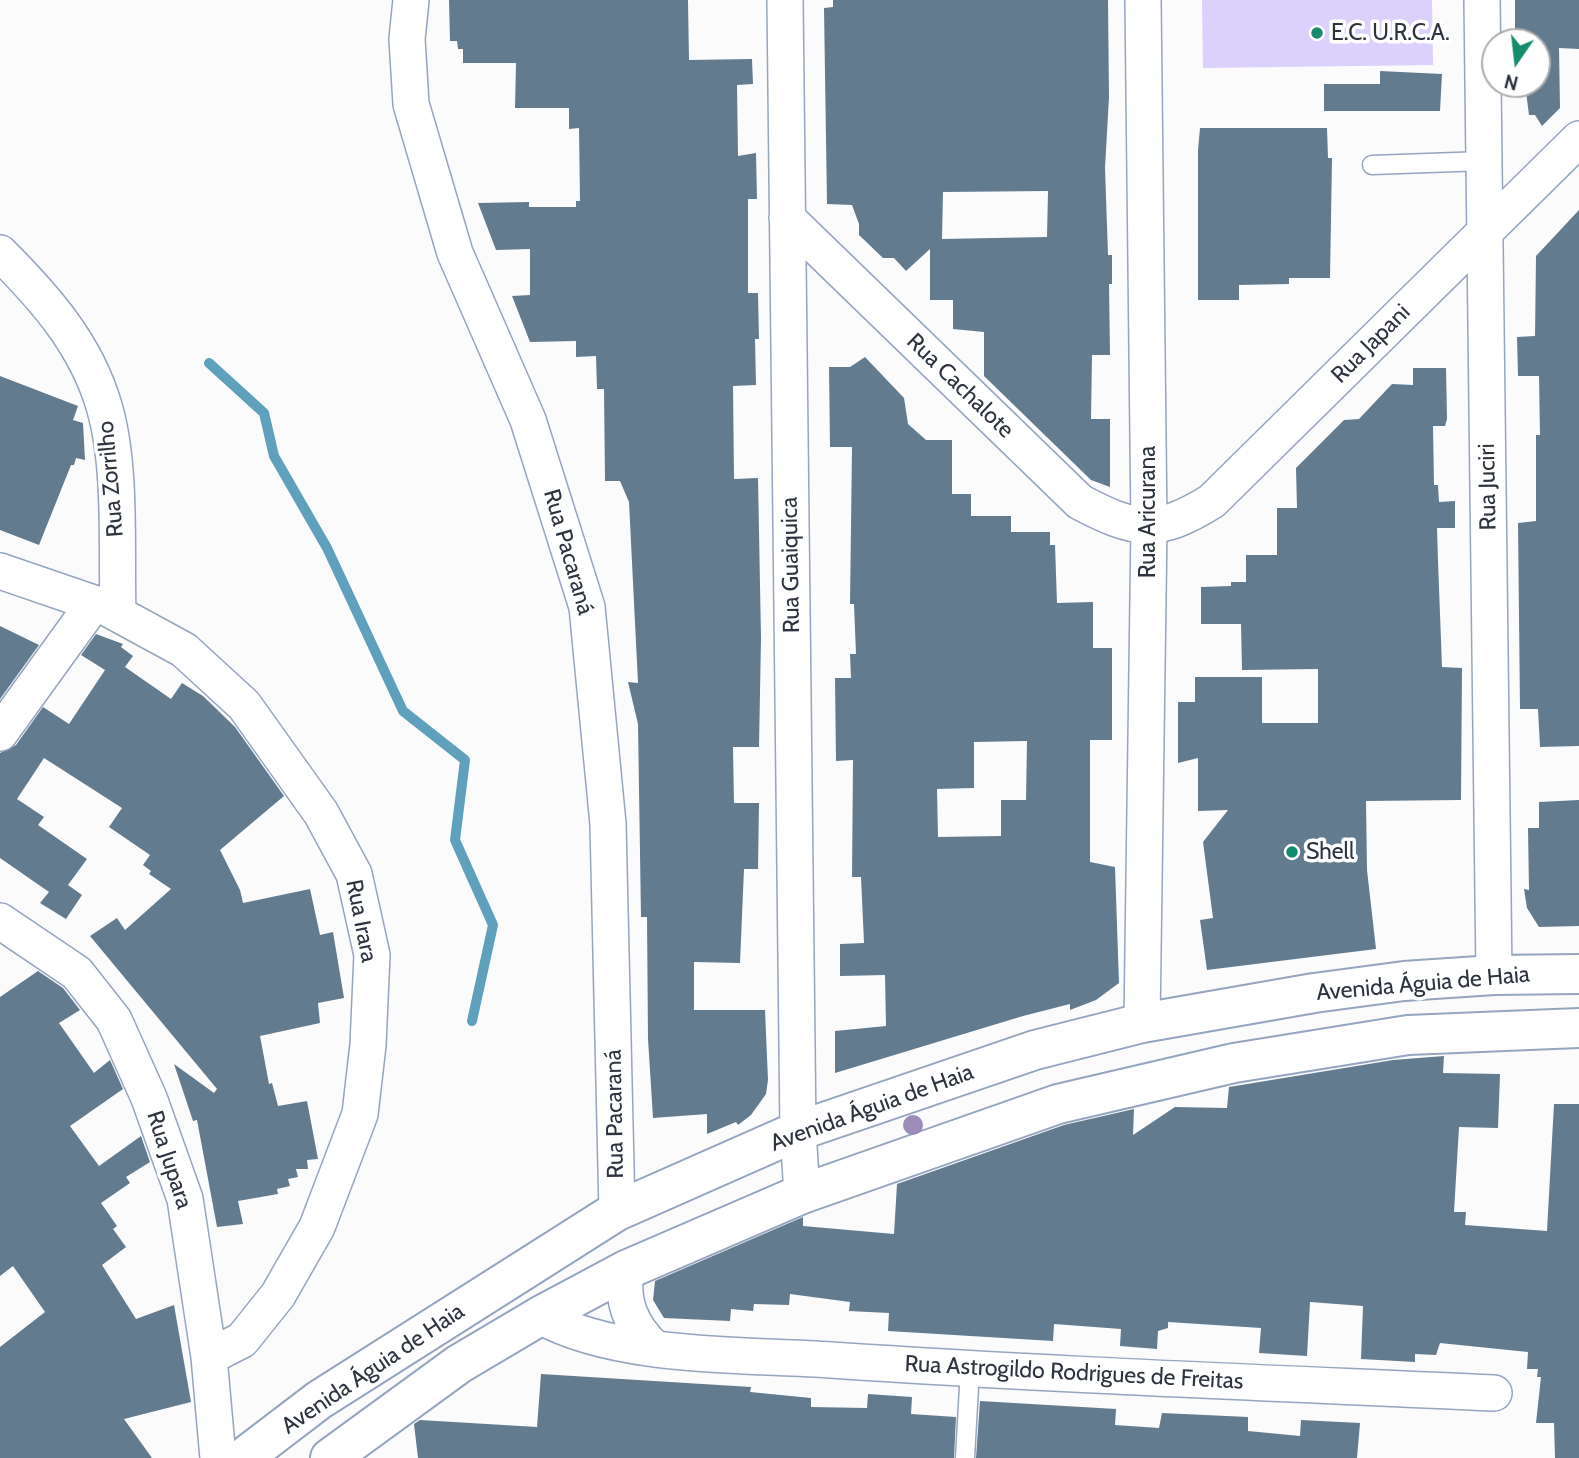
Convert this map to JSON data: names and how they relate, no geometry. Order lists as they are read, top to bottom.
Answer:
{
  "streets": {
    "main road": ["Avenida Águia de Haia"],
    "street": [
      "Rua Japani",
      "Rua Cachalote",
      "Rua Zorrilho",
      "Rua Juciri",
      "Rua Aricurana",
      "Rua Pacaraná",
      "Rua Guaiquica",
      "Rua Irara",
      "Rua Jupara",
      "Rua Astrogildo Rodrigues de Freitas"
    ]
  },
  "crossings": [
    ["Rua Japani", "Rua Cachalote"],
    ["Rua Japani", "Rua Juciri"],
    ["Rua Japani", "Rua Aricurana"],
    ["Rua Cachalote", "Rua Aricurana"],
    ["Rua Cachalote", "Rua Guaiquica"],
    ["Rua Zorrilho", "Rua Irara"],
    ["Rua Juciri", "Avenida Águia de Haia"],
    ["Rua Aricurana", "Avenida Águia de Haia"],
    ["Rua Pacaraná", "Avenida Águia de Haia"],
    ["Rua Guaiquica", "Avenida Águia de Haia"],
    ["Rua Irara", "Rua Jupara"],
    ["Avenida Águia de Haia", "Rua Astrogildo Rodrigues de Freitas"]
  ],
  "places": ["E.C. U.R.C.A.", "Shell"],
  "north": "bottom"
}
